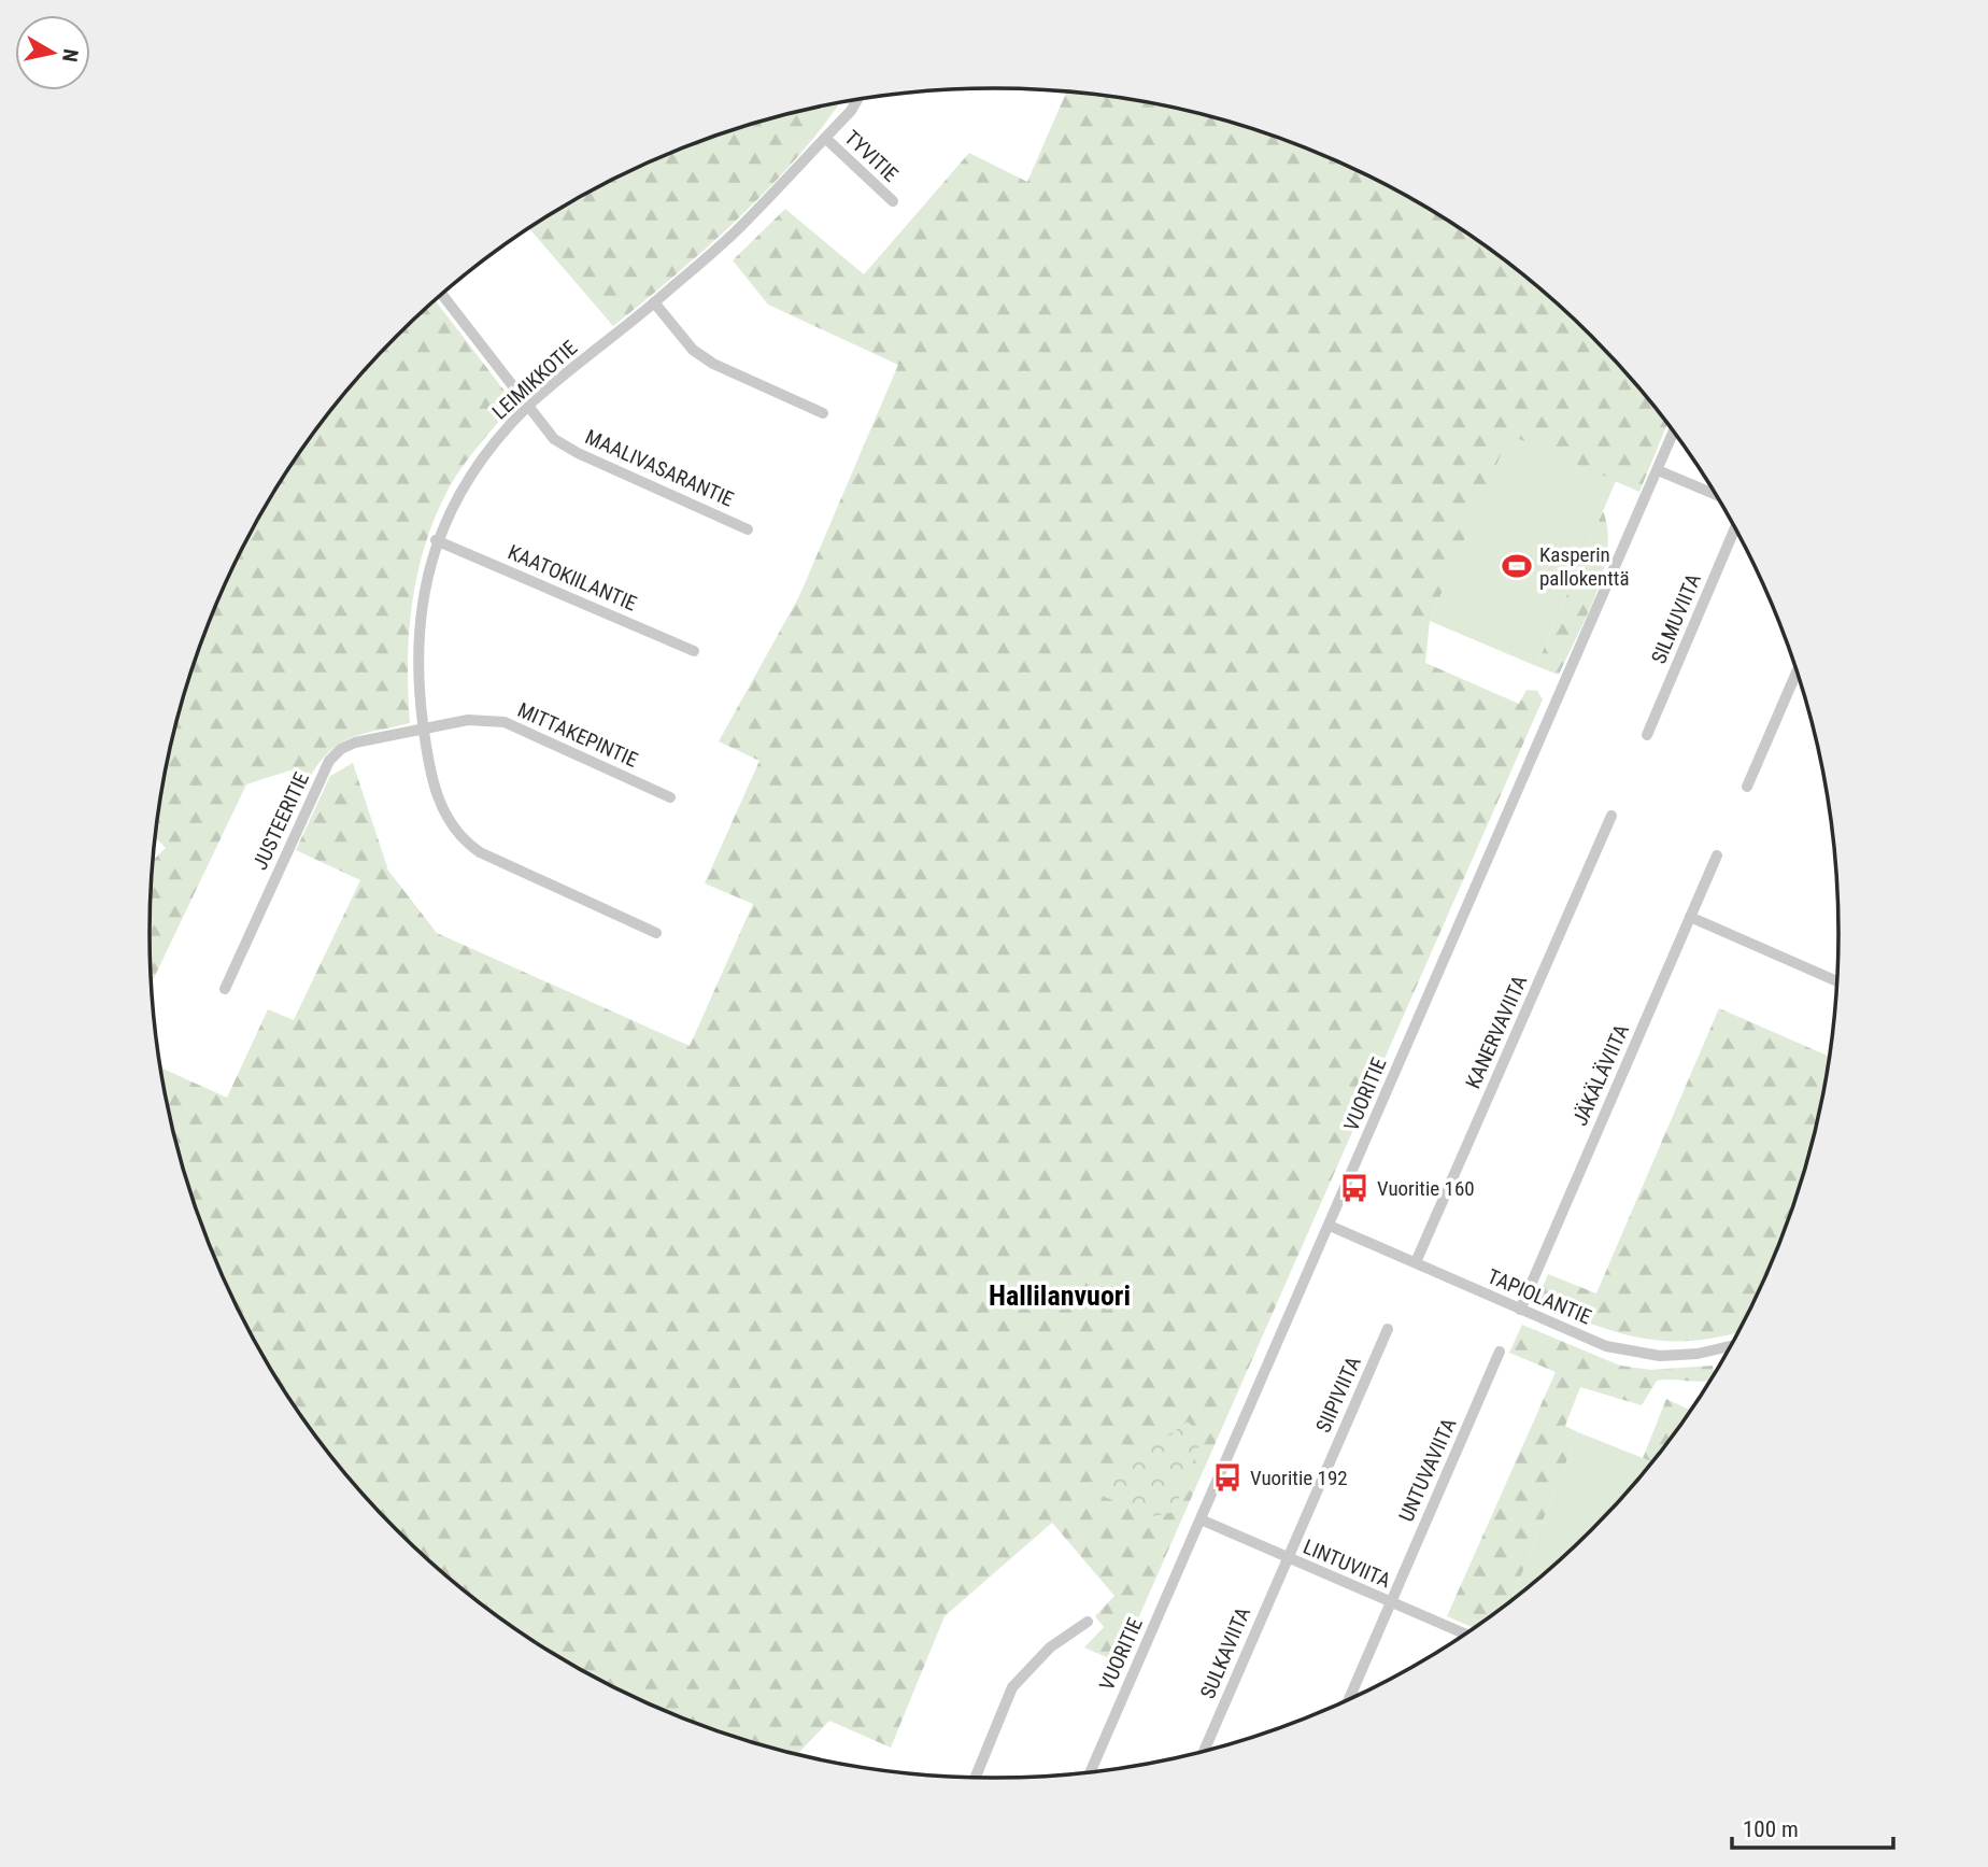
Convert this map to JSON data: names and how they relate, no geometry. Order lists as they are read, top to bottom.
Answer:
{
  "streets": {
    "street": [
      "TYVITIE",
      "LEIMIKKOTIE",
      "MAALIVASARANTIE",
      "KAATOKIILANTIE",
      "SILMUVIITA",
      "MITTAKEPINTIE",
      "JUSTEERITIE",
      "KANERVAVIITA",
      "JÄKÄLÄVIITA",
      "VUORITIE",
      "TAPIOLANTIE",
      "SIIPIVIITA",
      "UNTUVAVIITA",
      "LINTUVIITA",
      "SULKAVIITA"
    ]
  },
  "crossings": [
    ["TYVITIE", "LEIMIKKOTIE"],
    ["LEIMIKKOTIE", "MAALIVASARANTIE"],
    ["LEIMIKKOTIE", "KAATOKIILANTIE"],
    ["LEIMIKKOTIE", "MITTAKEPINTIE"],
    ["LEIMIKKOTIE", "JUSTEERITIE"],
    ["MITTAKEPINTIE", "JUSTEERITIE"],
    ["KANERVAVIITA", "TAPIOLANTIE"],
    ["JÄKÄLÄVIITA", "TAPIOLANTIE"],
    ["VUORITIE", "TAPIOLANTIE"],
    ["VUORITIE", "LINTUVIITA"],
    ["SIIPIVIITA", "LINTUVIITA"],
    ["SIIPIVIITA", "SULKAVIITA"],
    ["UNTUVAVIITA", "LINTUVIITA"],
    ["LINTUVIITA", "SULKAVIITA"]
  ],
  "districts": ["Hallilanvuori"],
  "places": {
    "sports": ["Kasperin pallokenttä"],
    "bus stop": ["Vuoritie 160", "Vuoritie 192"]
  },
  "scale_bar": "100 m",
  "north": "right"
}
